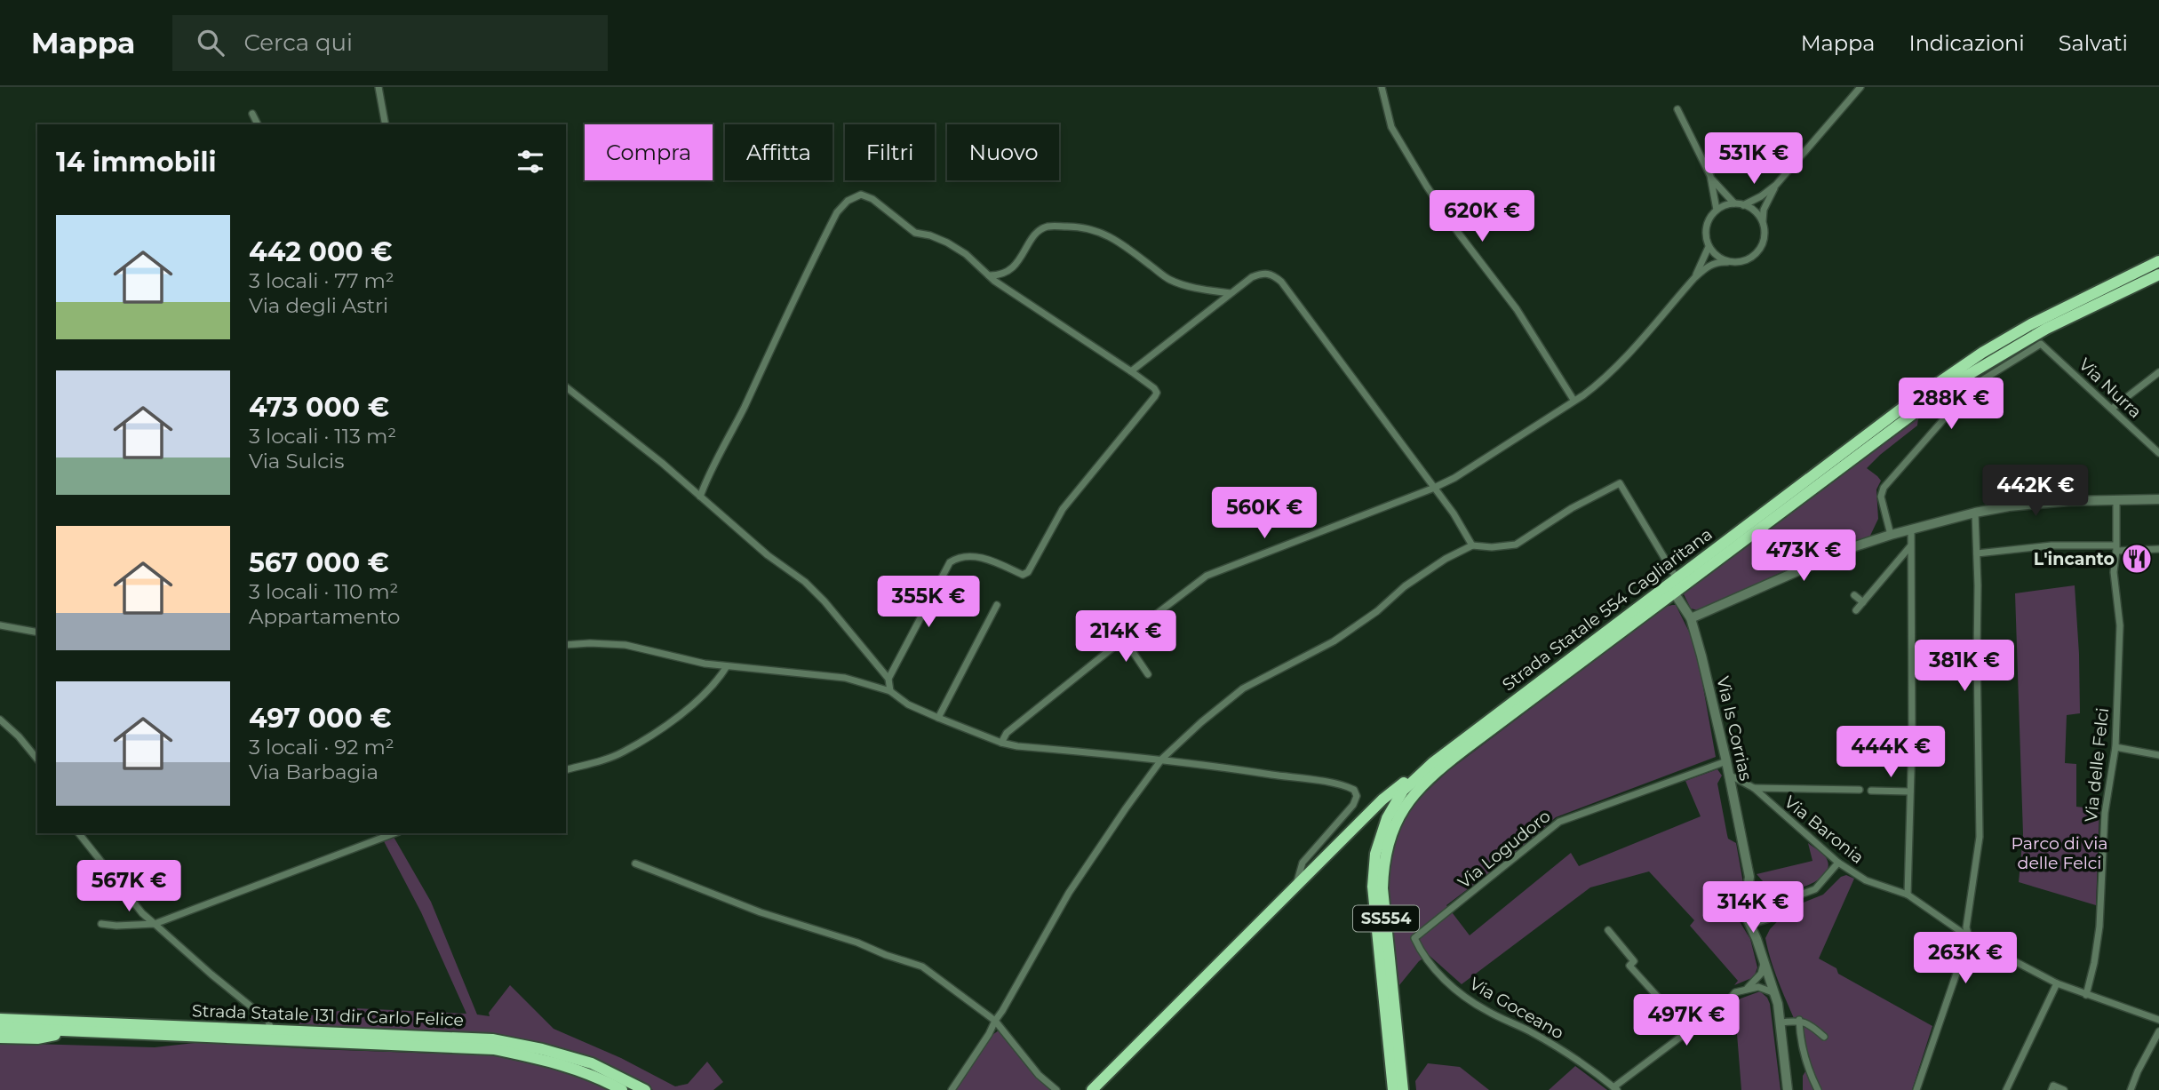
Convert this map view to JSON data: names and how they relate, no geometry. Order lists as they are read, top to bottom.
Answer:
{
  "streets": {
    "highway": ["Strada Statale 554 Cagliaritana", "SS554", "Strada Statale 131 dir Carlo Felice"],
    "street": [
      "Via Nurra",
      "Via Is Corrias",
      "Via delle Felci",
      "Via Baronia",
      "Via Logudoro",
      "Via Goceano"
    ]
  },
  "crossings": [
    ["Strada Statale 554 Cagliaritana", "Via Is Corrias"],
    ["Via Is Corrias", "Via Baronia"],
    ["Via Is Corrias", "Via Logudoro"],
    ["Via delle Felci", "Via Baronia"],
    ["Via Logudoro", "Via Goceano"]
  ],
  "parks": ["Parco di via delle Felci"],
  "places": {
    "restaurant": ["L'incanto"]
  },
  "page": {
    "header": "Mappa",
    "search": "Cerca qui",
    "nav": ["Mappa", "Indicazioni", "Salvati"],
    "chip": [
      "Compra",
      "Affitta",
      "Filtri",
      "Nuovo"
    ],
    "heading": "14 immobili",
    "price": [
      "531K €",
      "620K €",
      "288K €",
      "442K €",
      "560K €",
      "473K €",
      "355K €",
      "214K €",
      "381K €",
      "444K €",
      "567K €",
      "314K €",
      "263K €",
      "497K €"
    ],
    "list": [
      {
        "name": "442 000 €",
        "note": "3 locali · 77 m² · Via degli Astri"
      },
      {
        "name": "473 000 €",
        "note": "3 locali · 113 m² · Via Sulcis"
      },
      {
        "name": "567 000 €",
        "note": "3 locali · 110 m² · Appartamento"
      },
      {
        "name": "497 000 €",
        "note": "3 locali · 92 m² · Via Barbagia"
      }
    ]
  }
}
